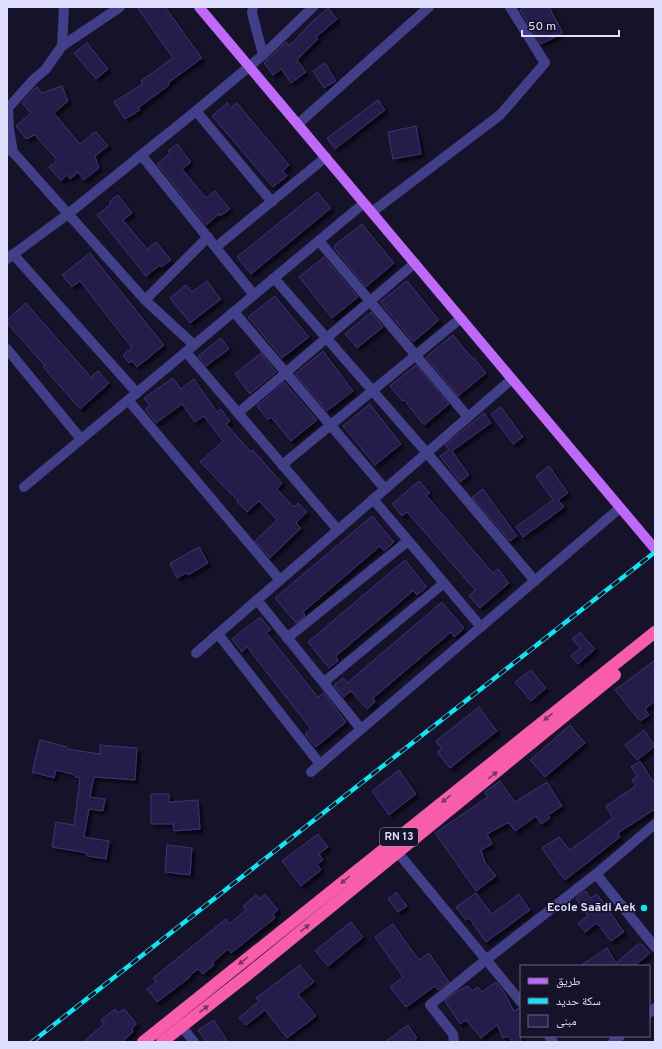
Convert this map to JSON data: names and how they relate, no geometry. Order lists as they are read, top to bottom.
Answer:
{
  "streets": {
    "highway": ["RN 13"]
  },
  "places": ["Ecole Saãdi Aek"],
  "legend": ["طريق", "سكة حديد", "مبنى"],
  "scale_bar": "50 m"
}
